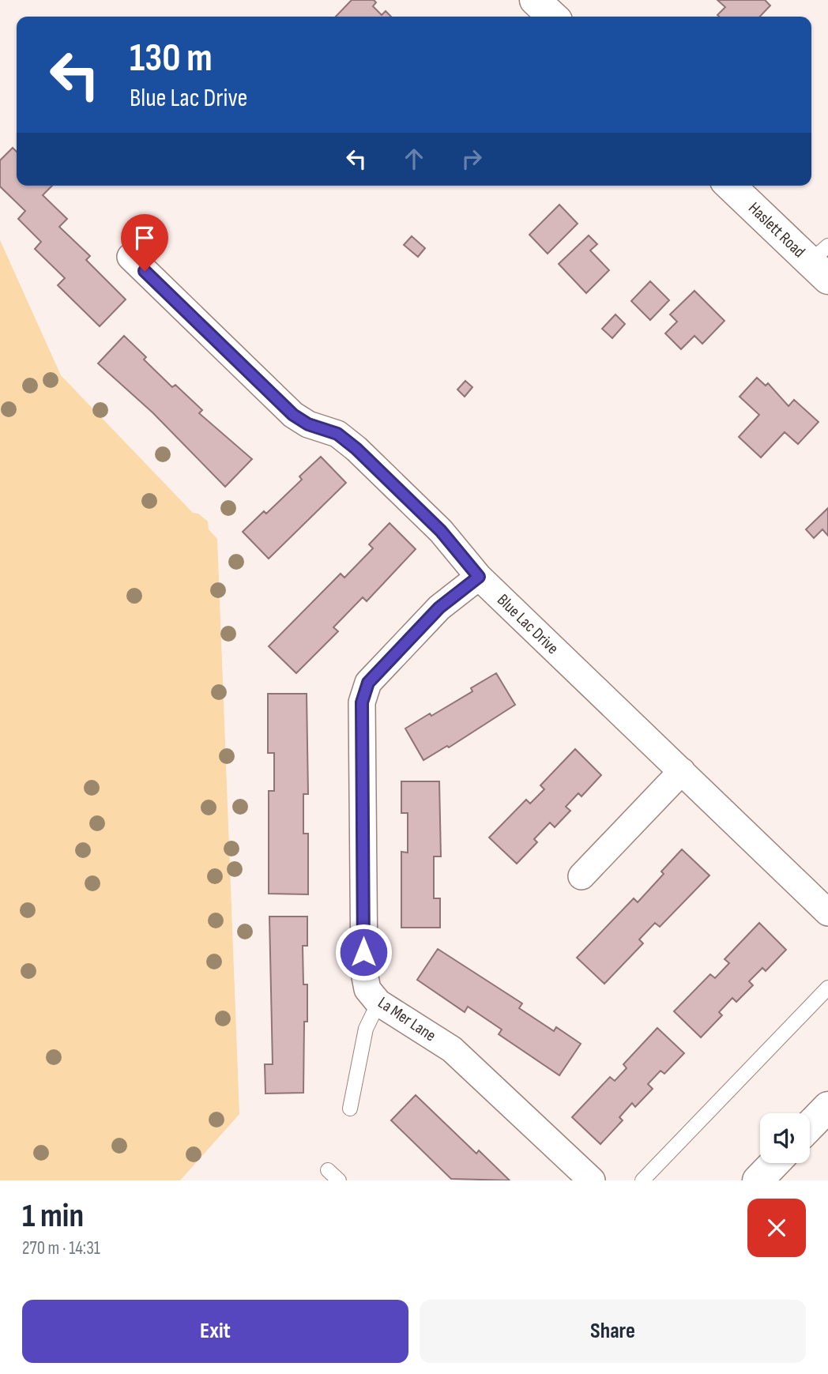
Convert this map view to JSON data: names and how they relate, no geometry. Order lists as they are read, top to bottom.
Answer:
{
  "streets": {
    "main road": ["Haslett Road"],
    "street": ["Blue Lac Drive", "La Mer Lane"]
  },
  "crossings": [
    ["Blue Lac Drive", "La Mer Lane"]
  ],
  "page": {
    "turn": ["130 m", "Blue Lac Drive"],
    "heading": ["1 min", "270 m · 14:31"],
    "buttons": ["Exit", "Share"]
  }
}
